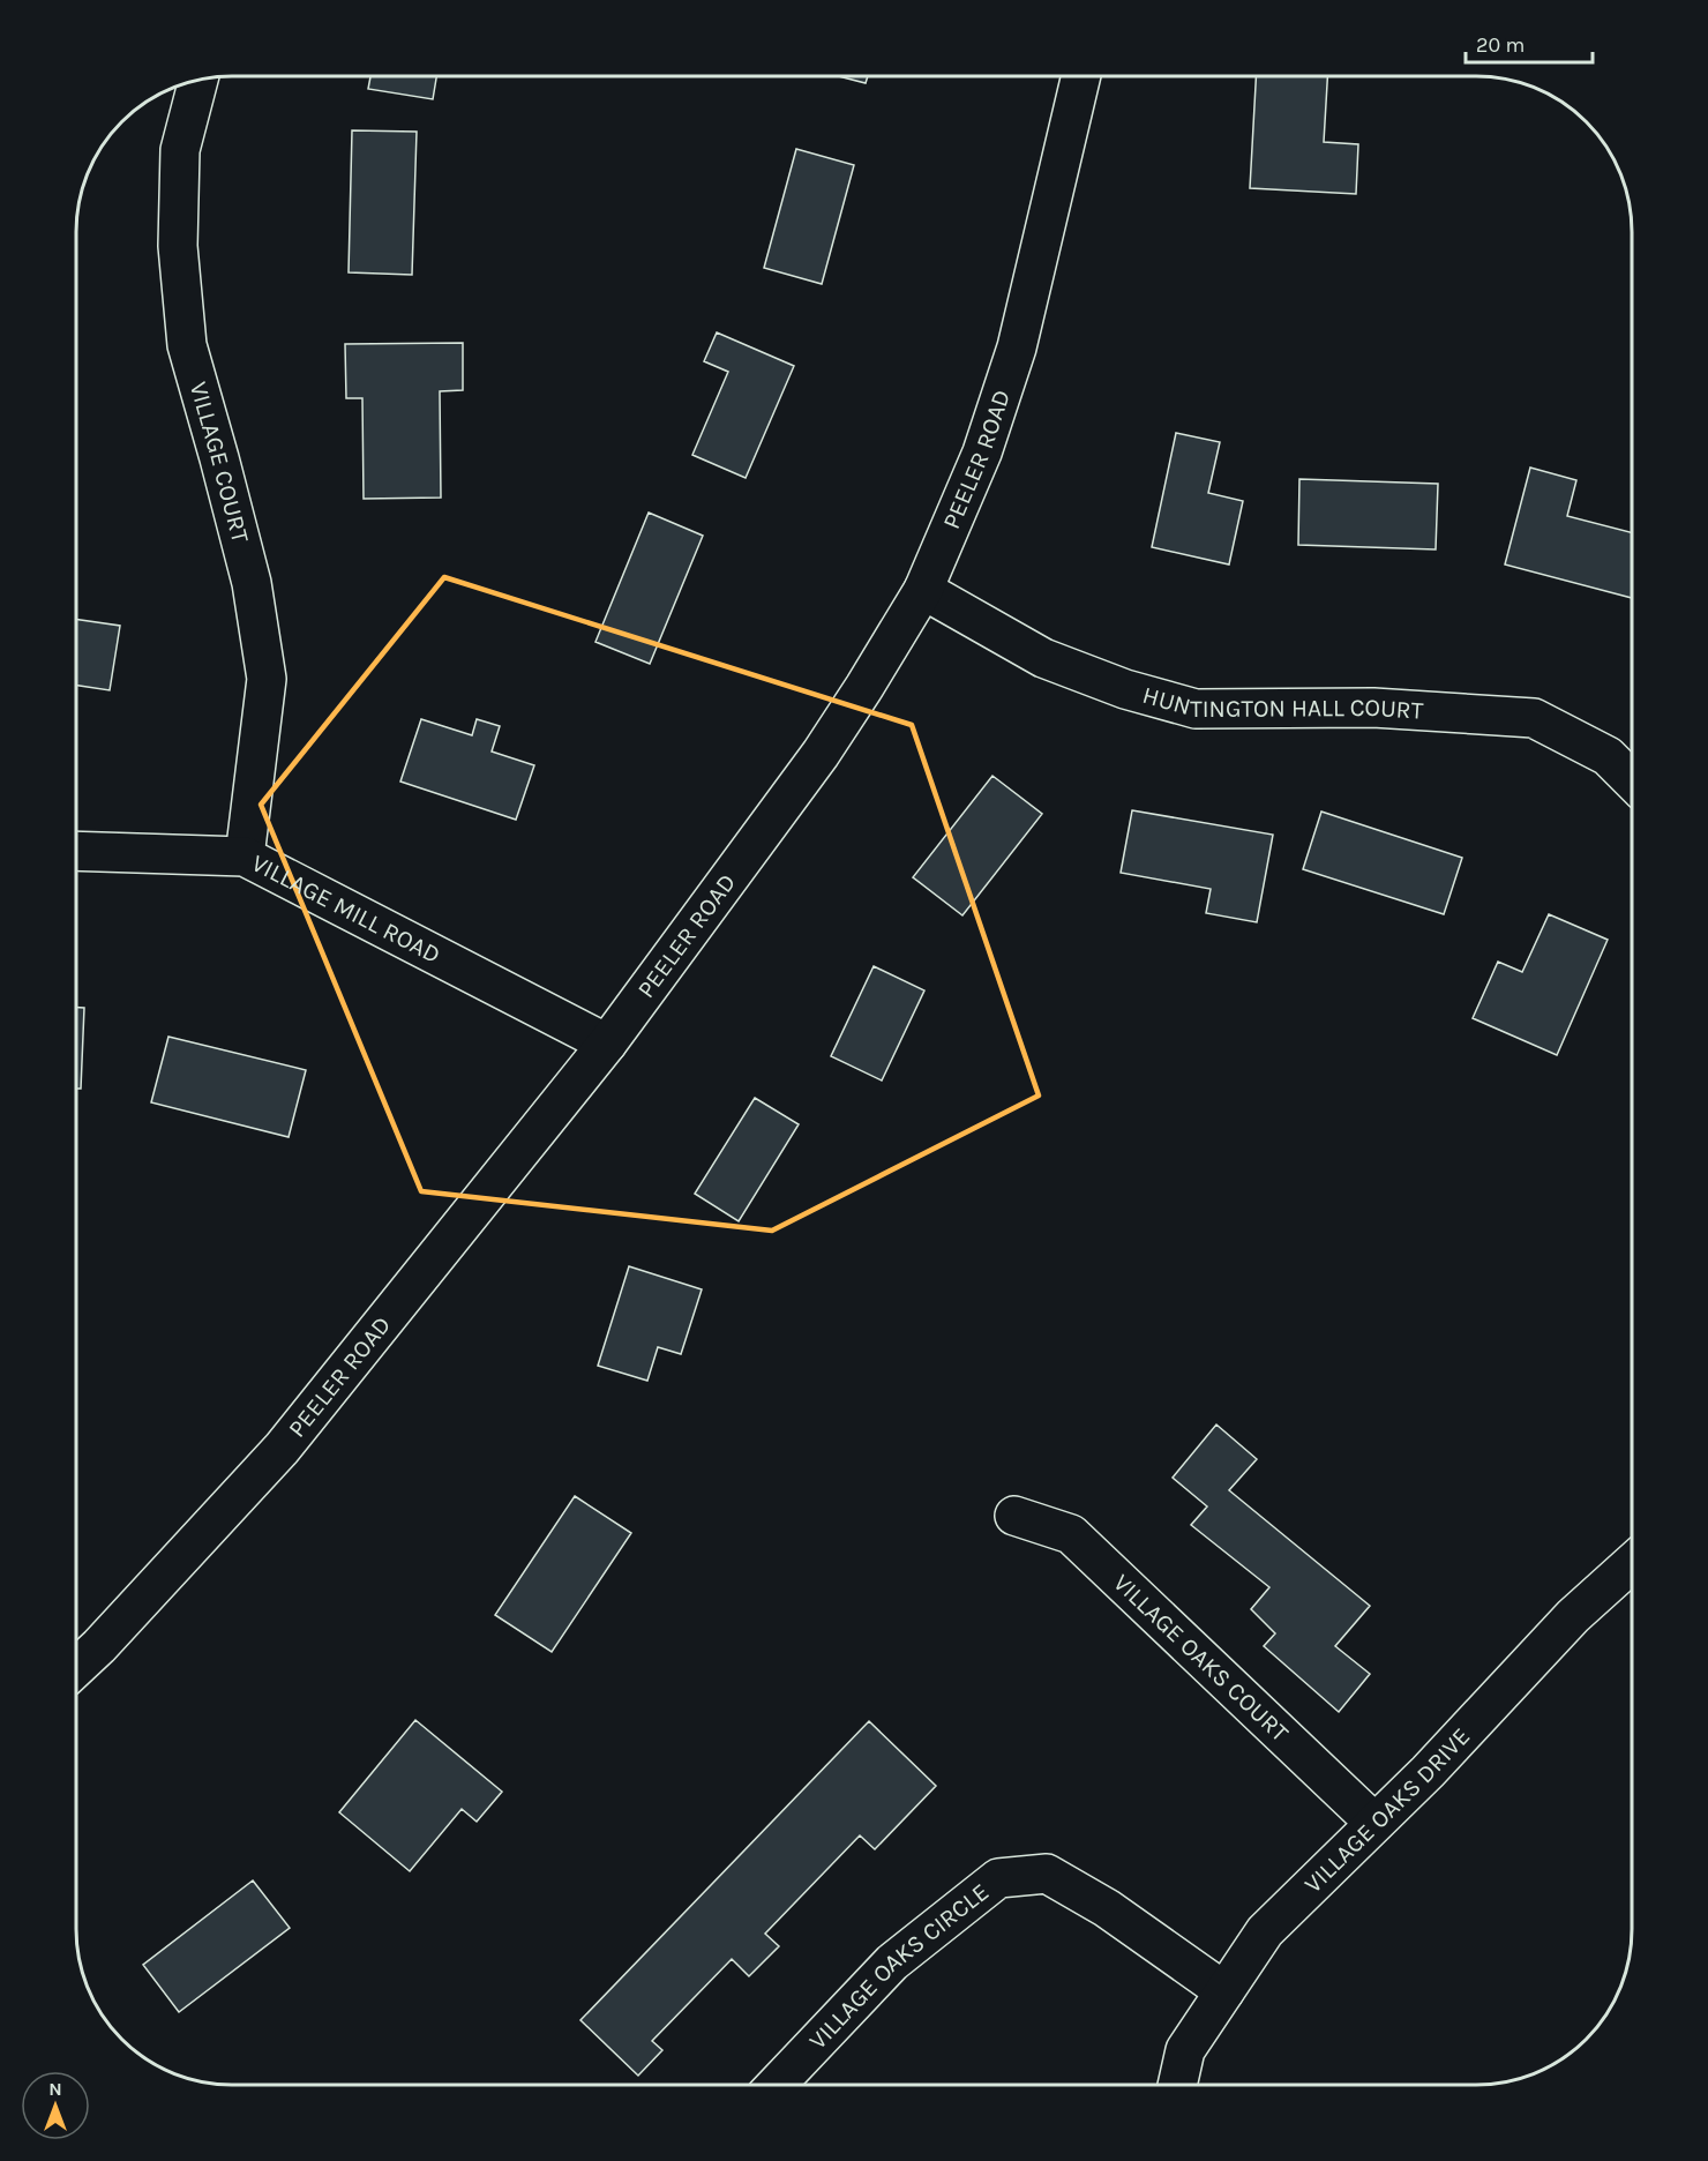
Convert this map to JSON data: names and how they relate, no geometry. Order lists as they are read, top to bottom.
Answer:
{
  "streets": {
    "street": [
      "PEELER ROAD",
      "VILLAGE COURT",
      "HUNTINGTON HALL COURT",
      "VILLAGE MILL ROAD",
      "VILLAGE OAKS COURT",
      "VILLAGE OAKS DRIVE",
      "VILLAGE OAKS CIRCLE"
    ]
  },
  "crossings": [
    ["PEELER ROAD", "HUNTINGTON HALL COURT"],
    ["PEELER ROAD", "VILLAGE MILL ROAD"],
    ["VILLAGE COURT", "VILLAGE MILL ROAD"],
    ["VILLAGE OAKS COURT", "VILLAGE OAKS DRIVE"],
    ["VILLAGE OAKS DRIVE", "VILLAGE OAKS CIRCLE"]
  ],
  "scale_bar": "20 m",
  "north": "top"
}
